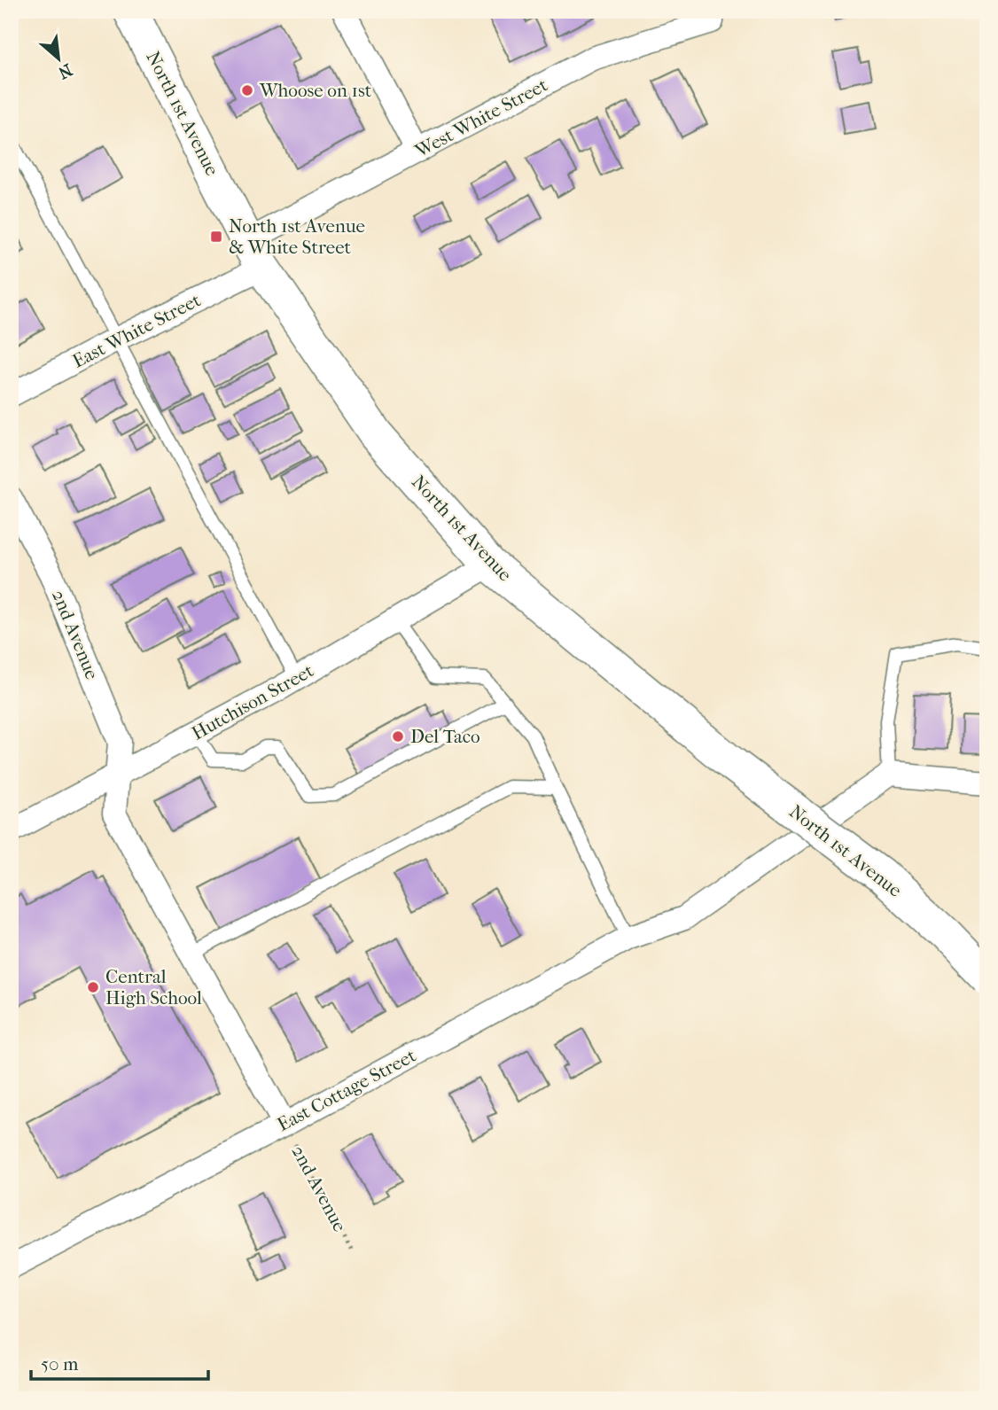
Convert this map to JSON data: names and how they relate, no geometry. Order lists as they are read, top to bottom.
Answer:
{
  "streets": {
    "main road": ["North 1st Avenue"],
    "street": [
      "West White Street",
      "East White Street",
      "2nd Avenue",
      "Hutchison Street",
      "East Cottage Street"
    ]
  },
  "crossings": [
    ["North 1st Avenue", "West White Street"],
    ["North 1st Avenue", "East White Street"],
    ["North 1st Avenue", "Hutchison Street"],
    ["West White Street", "East White Street"],
    ["2nd Avenue", "Hutchison Street"],
    ["2nd Avenue", "East Cottage Street"]
  ],
  "places": {
    "other": ["Whoose on 1st", "Del Taco", "Central High School"],
    "transit": ["North 1st Avenue & White Street"]
  },
  "scale_bar": "50 m",
  "north": "bottom right"
}
